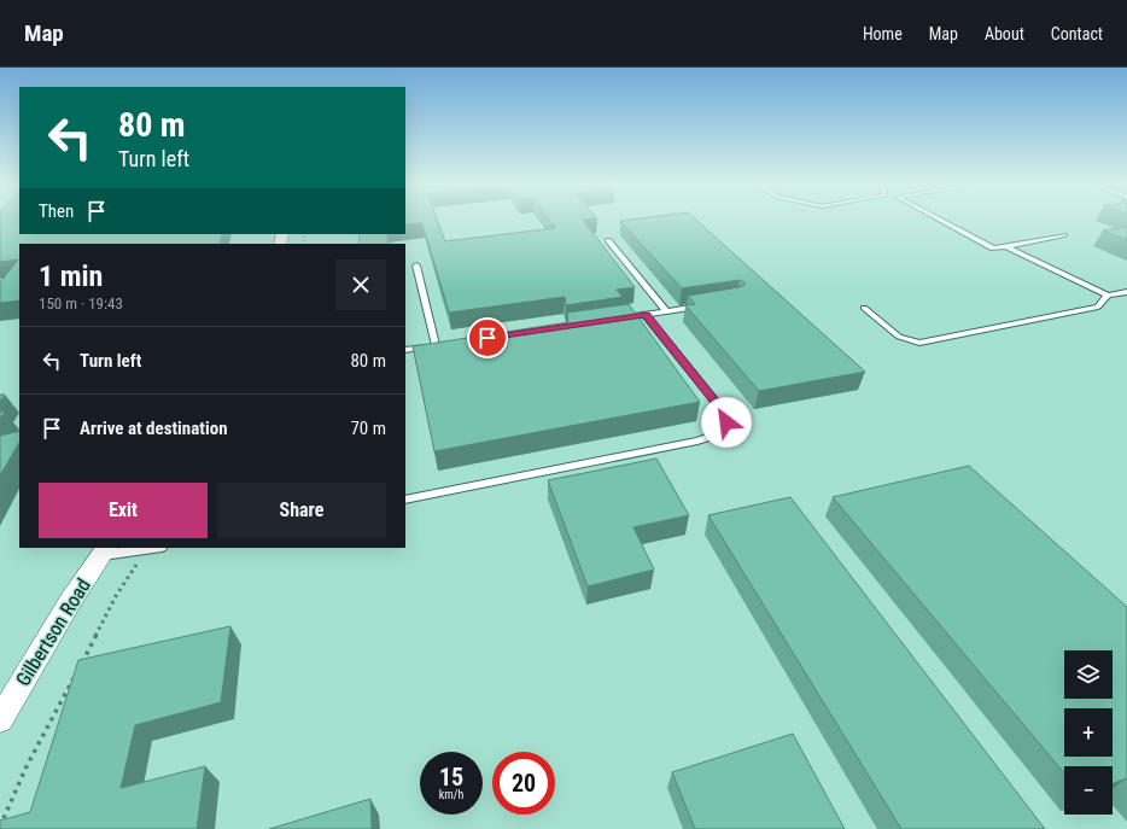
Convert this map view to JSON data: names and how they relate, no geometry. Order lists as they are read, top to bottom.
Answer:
{
  "streets": {
    "street": ["Gilbertson Road"]
  },
  "page": {
    "header": "Map",
    "nav": [
      "Home",
      "Map",
      "About",
      "Contact"
    ],
    "turn": ["80 m", "Turn left"],
    "then": "Then",
    "heading": ["1 min", "150 m · 19:43"],
    "list": [
      {
        "name": "Turn left",
        "value": "80 m"
      },
      {
        "name": "Arrive at destination",
        "value": "70 m"
      }
    ],
    "buttons": ["Exit", "Share"],
    "map_buttons": ["+", "−"],
    "speed": "15 km/h",
    "limit": "20"
  }
}
